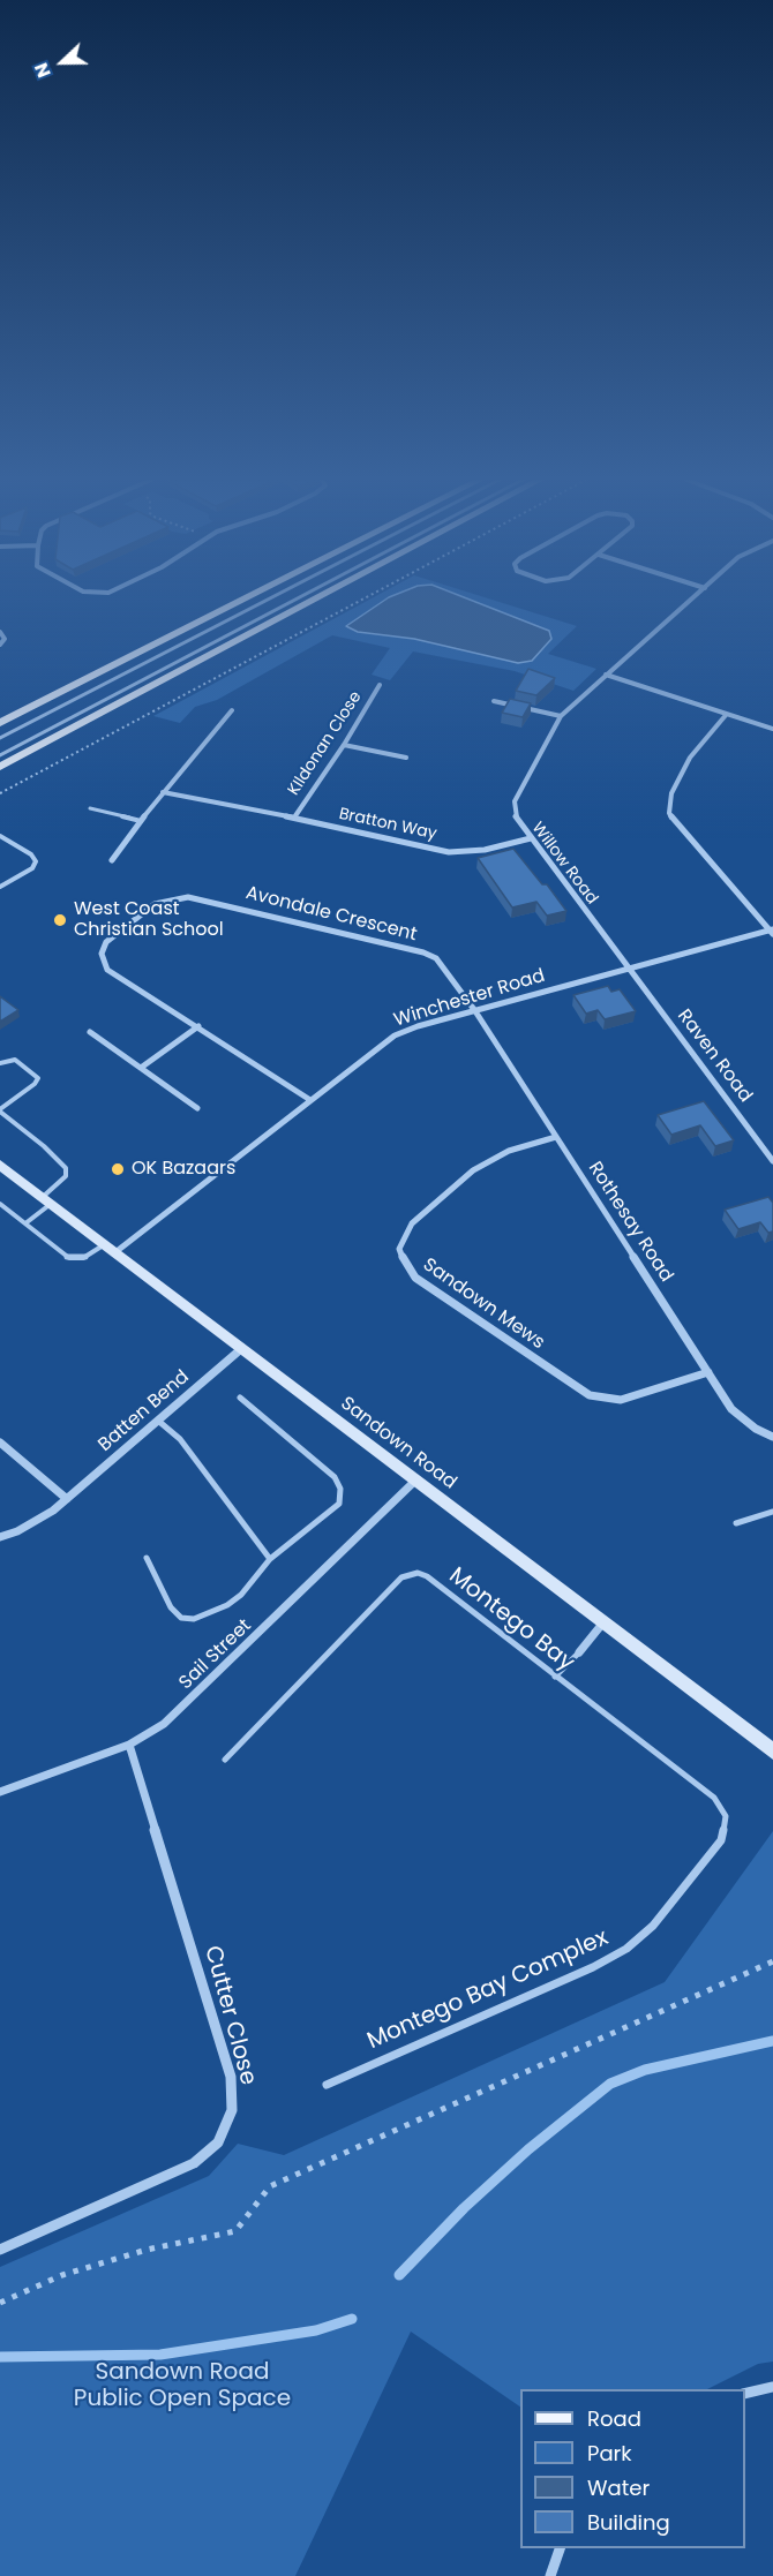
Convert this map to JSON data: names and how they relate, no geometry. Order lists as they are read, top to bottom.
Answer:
{
  "streets": {
    "street": [
      "KIldonan Close",
      "Bratton Way",
      "Willow Road",
      "Avondale Crescent",
      "Winchester Road",
      "Raven Road",
      "Rothesay Road",
      "Sandown Mews",
      "Batten Bend",
      "Sandown Road",
      "Sail Street",
      "Cutter Close"
    ],
    "lane": ["Montego Bay", "Montego Bay Complex"]
  },
  "crossings": [
    ["KIldonan Close", "Bratton Way"],
    ["Bratton Way", "Willow Road"],
    ["Willow Road", "Winchester Road"],
    ["Willow Road", "Raven Road"],
    ["Avondale Crescent", "Winchester Road"],
    ["Avondale Crescent", "Rothesay Road"],
    ["Winchester Road", "Raven Road"],
    ["Winchester Road", "Rothesay Road"],
    ["Winchester Road", "Sandown Road"],
    ["Rothesay Road", "Sandown Mews"],
    ["Batten Bend", "Sandown Road"],
    ["Sandown Road", "Sail Street"],
    ["Montego Bay", "Montego Bay Complex"],
    ["Sail Street", "Cutter Close"]
  ],
  "parks": ["Sandown Road Public Open Space"],
  "places": ["West Coast Christian School", "OK Bazaars"],
  "legend": [
    "Road",
    "Park",
    "Water",
    "Building"
  ],
  "north": "left"
}
